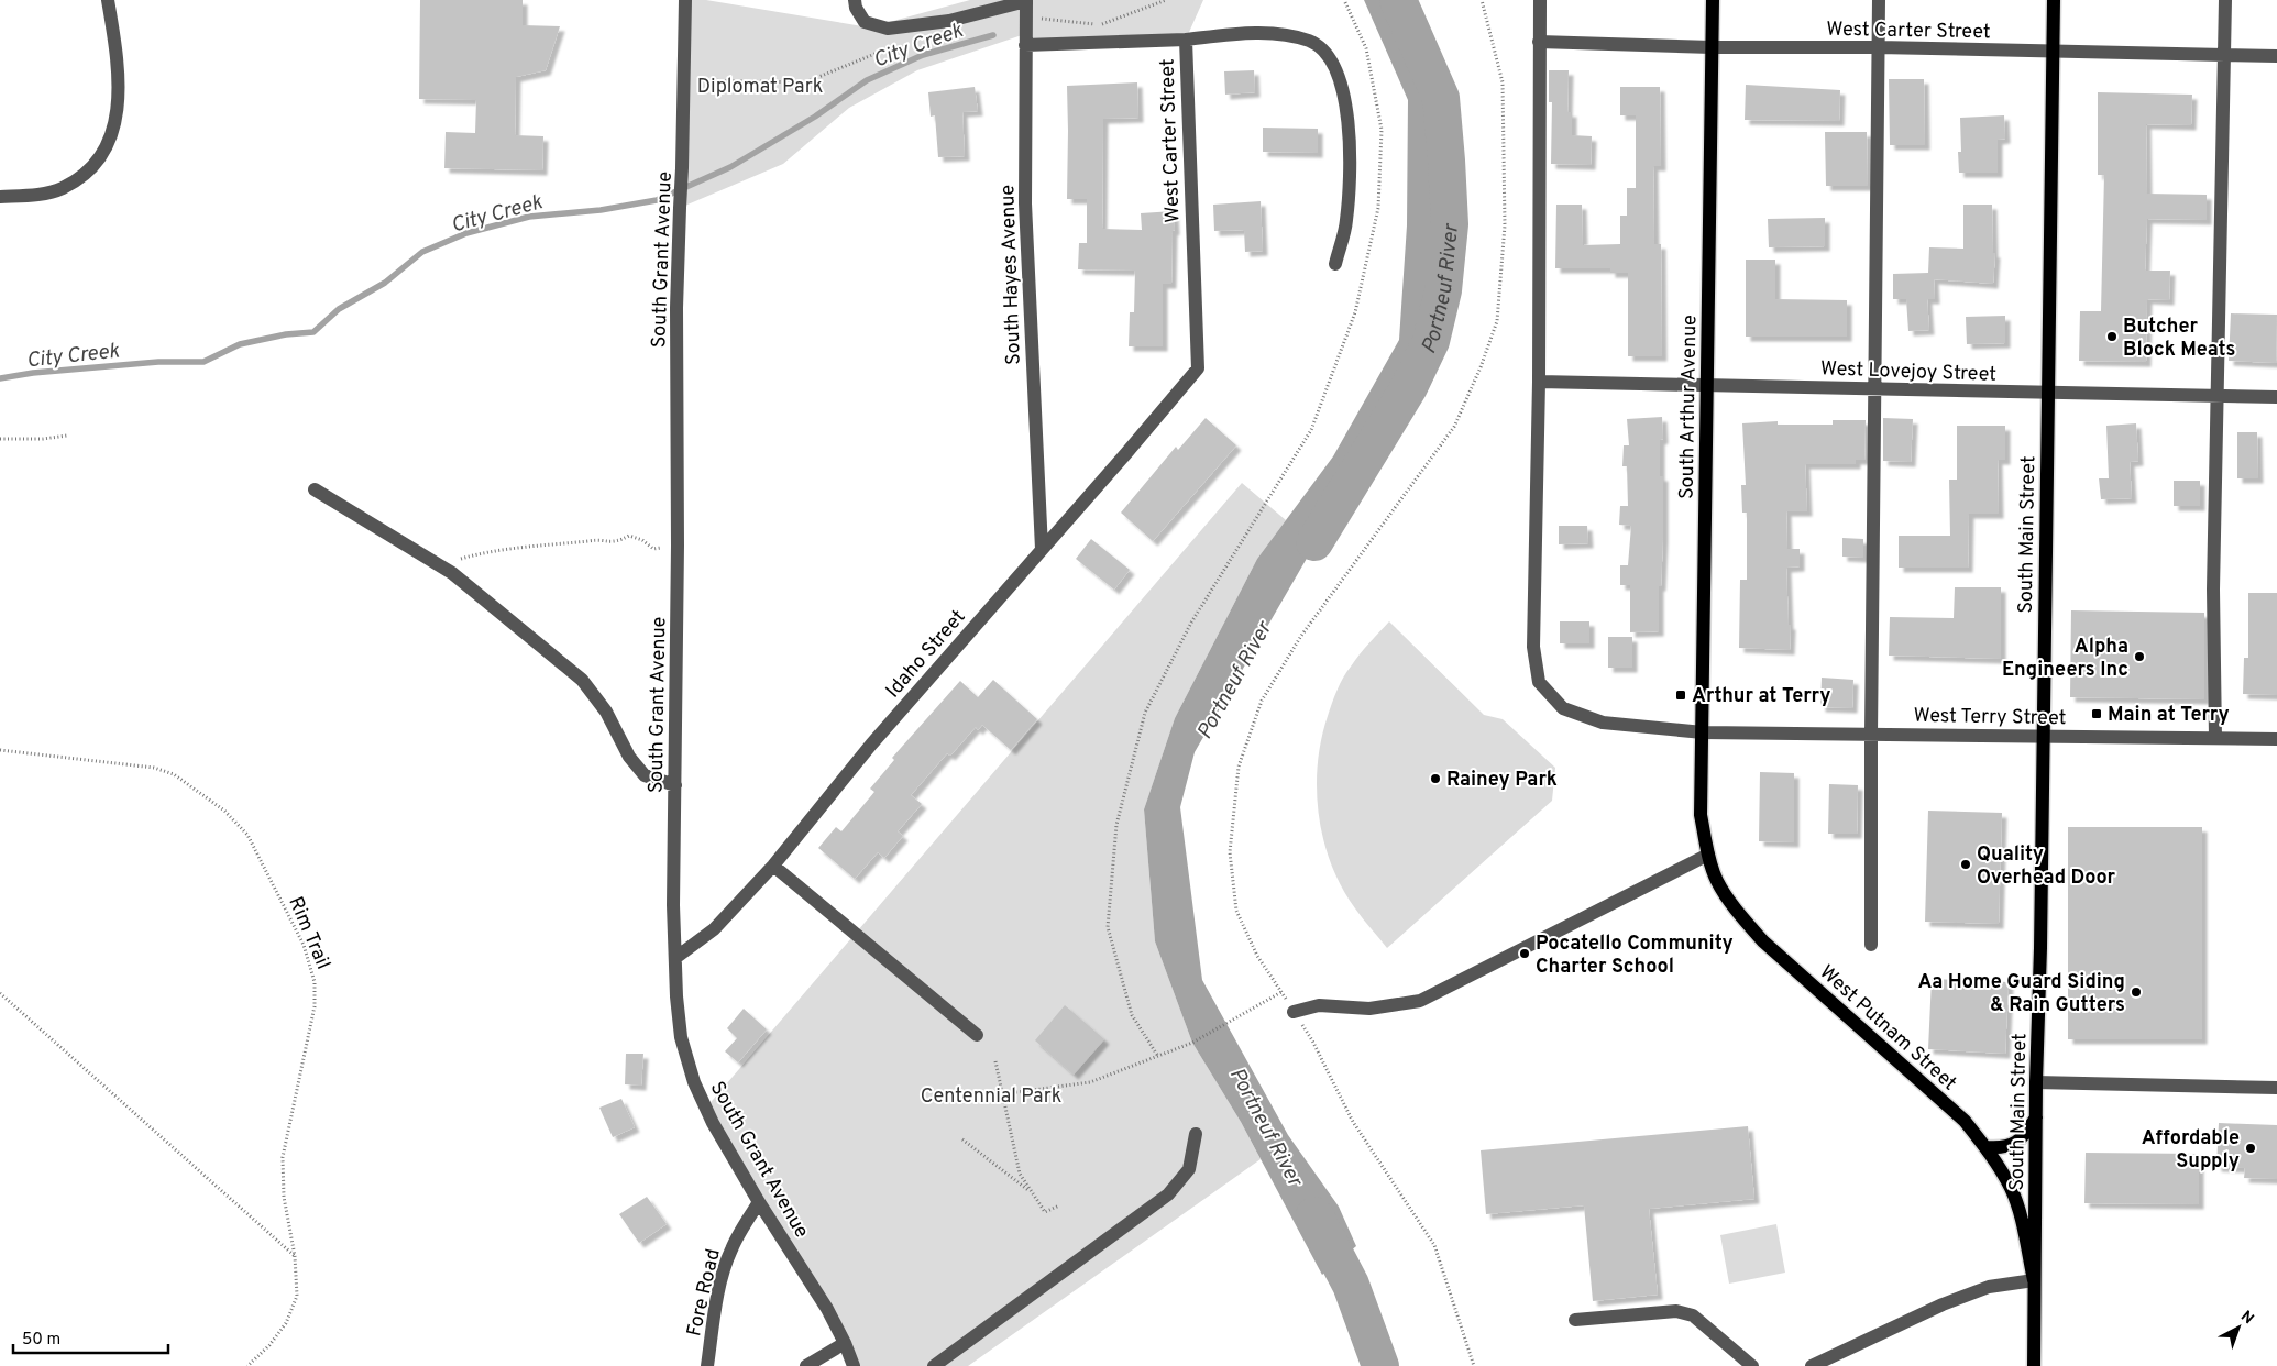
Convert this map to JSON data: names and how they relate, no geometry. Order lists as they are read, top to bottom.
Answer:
{
  "streets": {
    "main road": ["South Arthur Avenue", "South Main Street", "West Putnam Street"],
    "street": [
      "West Carter Street",
      "South Grant Avenue",
      "South Hayes Avenue",
      "West Lovejoy Street",
      "Idaho Street",
      "West Terry Street",
      "Fore Road"
    ],
    "path": ["Rim Trail"]
  },
  "crossings": [
    ["West Carter Street", "South Hayes Avenue"],
    ["West Carter Street", "South Arthur Avenue"],
    ["West Carter Street", "South Main Street"],
    ["West Carter Street", "Idaho Street"],
    ["West Carter Street", "West Terry Street"],
    ["South Grant Avenue", "Idaho Street"],
    ["South Grant Avenue", "Fore Road"],
    ["South Hayes Avenue", "Idaho Street"],
    ["West Lovejoy Street", "South Arthur Avenue"],
    ["West Lovejoy Street", "South Main Street"],
    ["West Lovejoy Street", "West Terry Street"],
    ["South Arthur Avenue", "West Terry Street"],
    ["South Arthur Avenue", "West Putnam Street"],
    ["South Main Street", "West Terry Street"],
    ["South Main Street", "West Putnam Street"]
  ],
  "water": ["City Creek", "Portneuf River"],
  "parks": ["Diplomat Park", "Centennial Park"],
  "places": {
    "other": [
      "Butcher Block Meats",
      "Alpha Engineers Inc",
      "Rainey Park",
      "Quality Overhead Door",
      "Pocatello Community Charter School",
      "Aa Home Guard Siding & Rain Gutters",
      "Affordable Supply"
    ],
    "transit": ["Arthur at Terry", "Main at Terry"]
  },
  "scale_bar": "50 m",
  "north": "top right"
}
